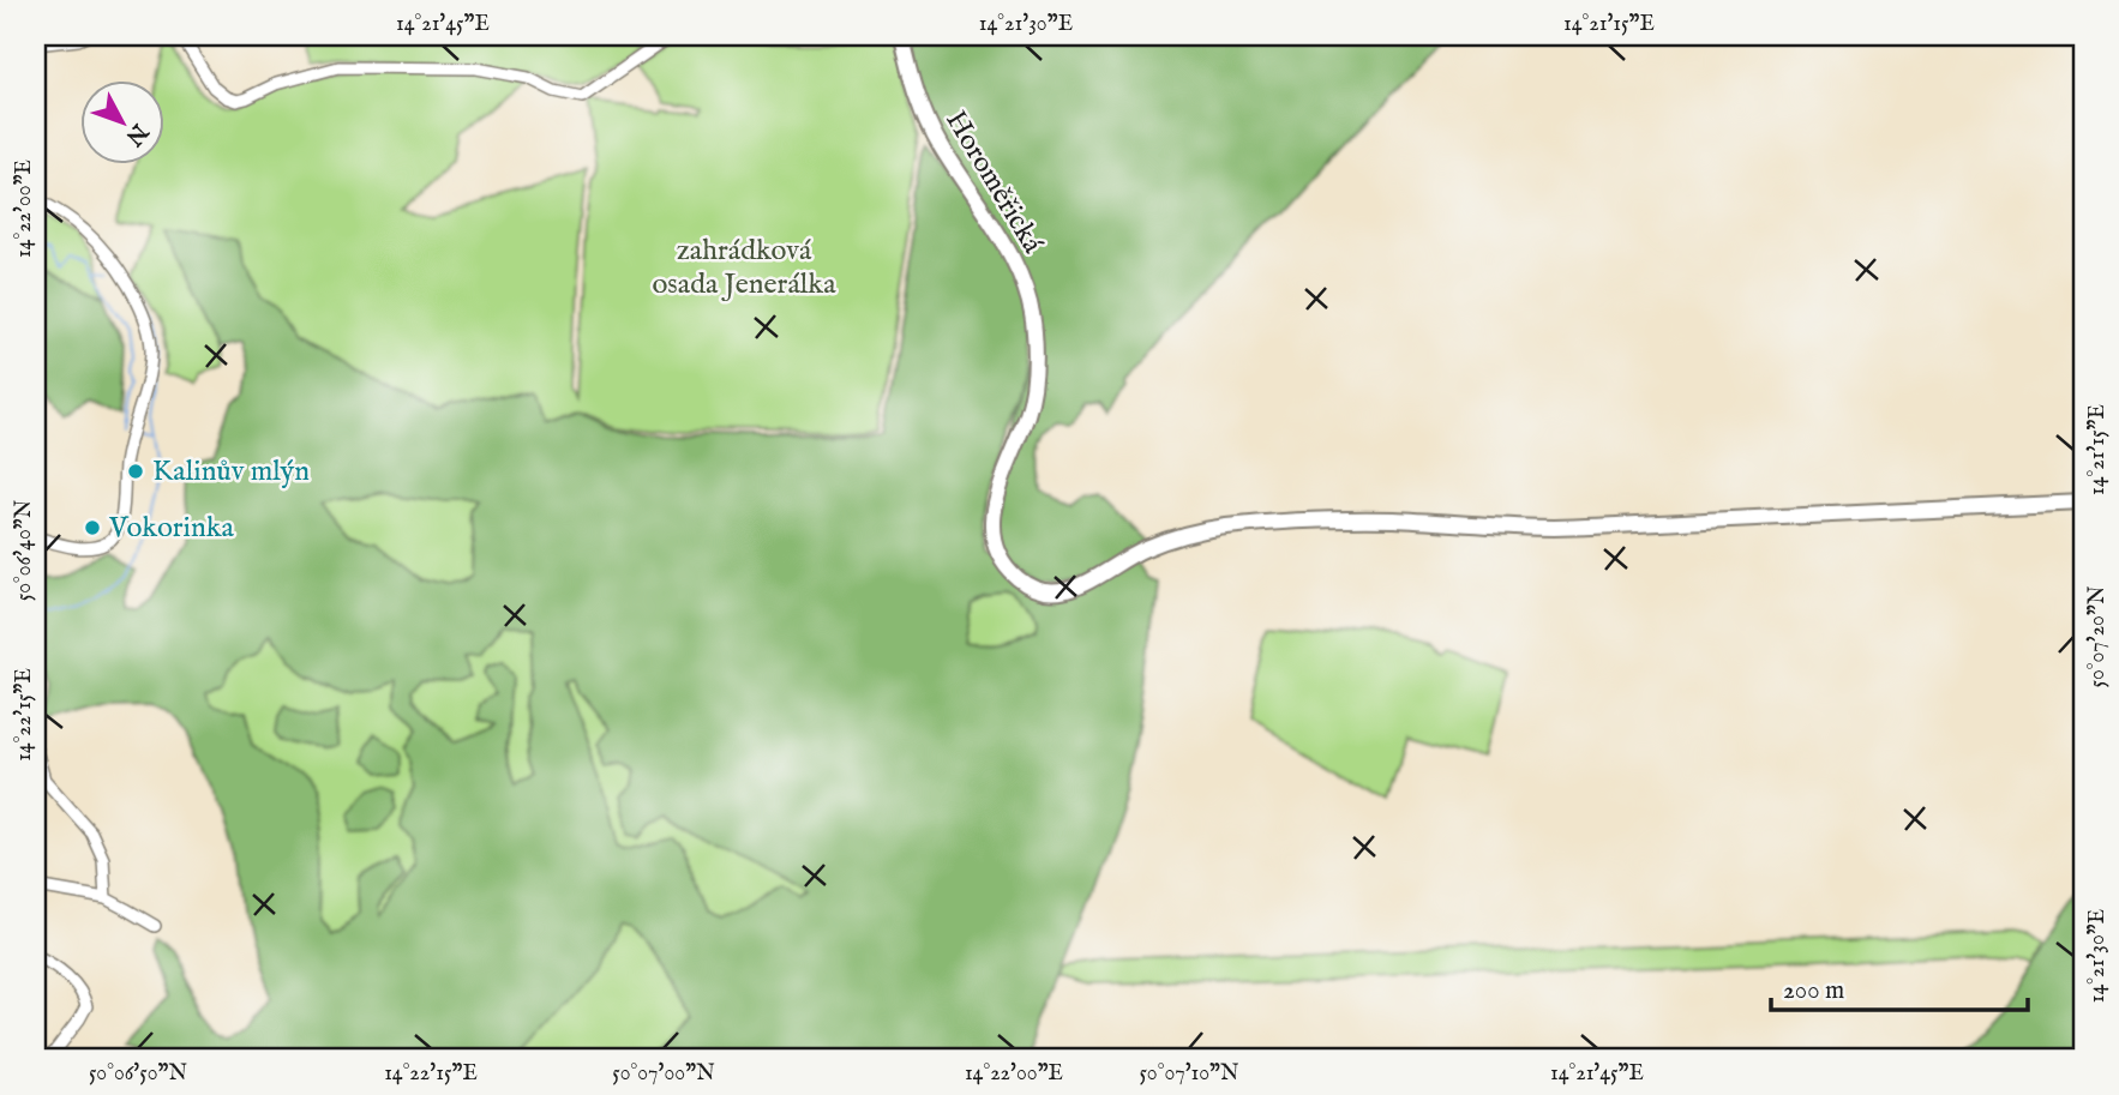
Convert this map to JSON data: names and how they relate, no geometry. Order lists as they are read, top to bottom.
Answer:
{
  "streets": {
    "main road": ["Horoměřická"]
  },
  "parks": ["zahrádková osada Jenerálka"],
  "places": ["Kalinův mlýn", "Vokorinka"],
  "scale_bar": "200 m",
  "north": "bottom right",
  "coordinates": [
    "14°21'45\"E",
    "14°21'30\"E",
    "14°21'15\"E",
    "14°22'00\"E",
    "50°06'40\"N",
    "50°07'20\"N",
    "14°22'15\"E",
    "50°06'50\"N",
    "50°07'00\"N",
    "50°07'10\"N"
  ]
}
